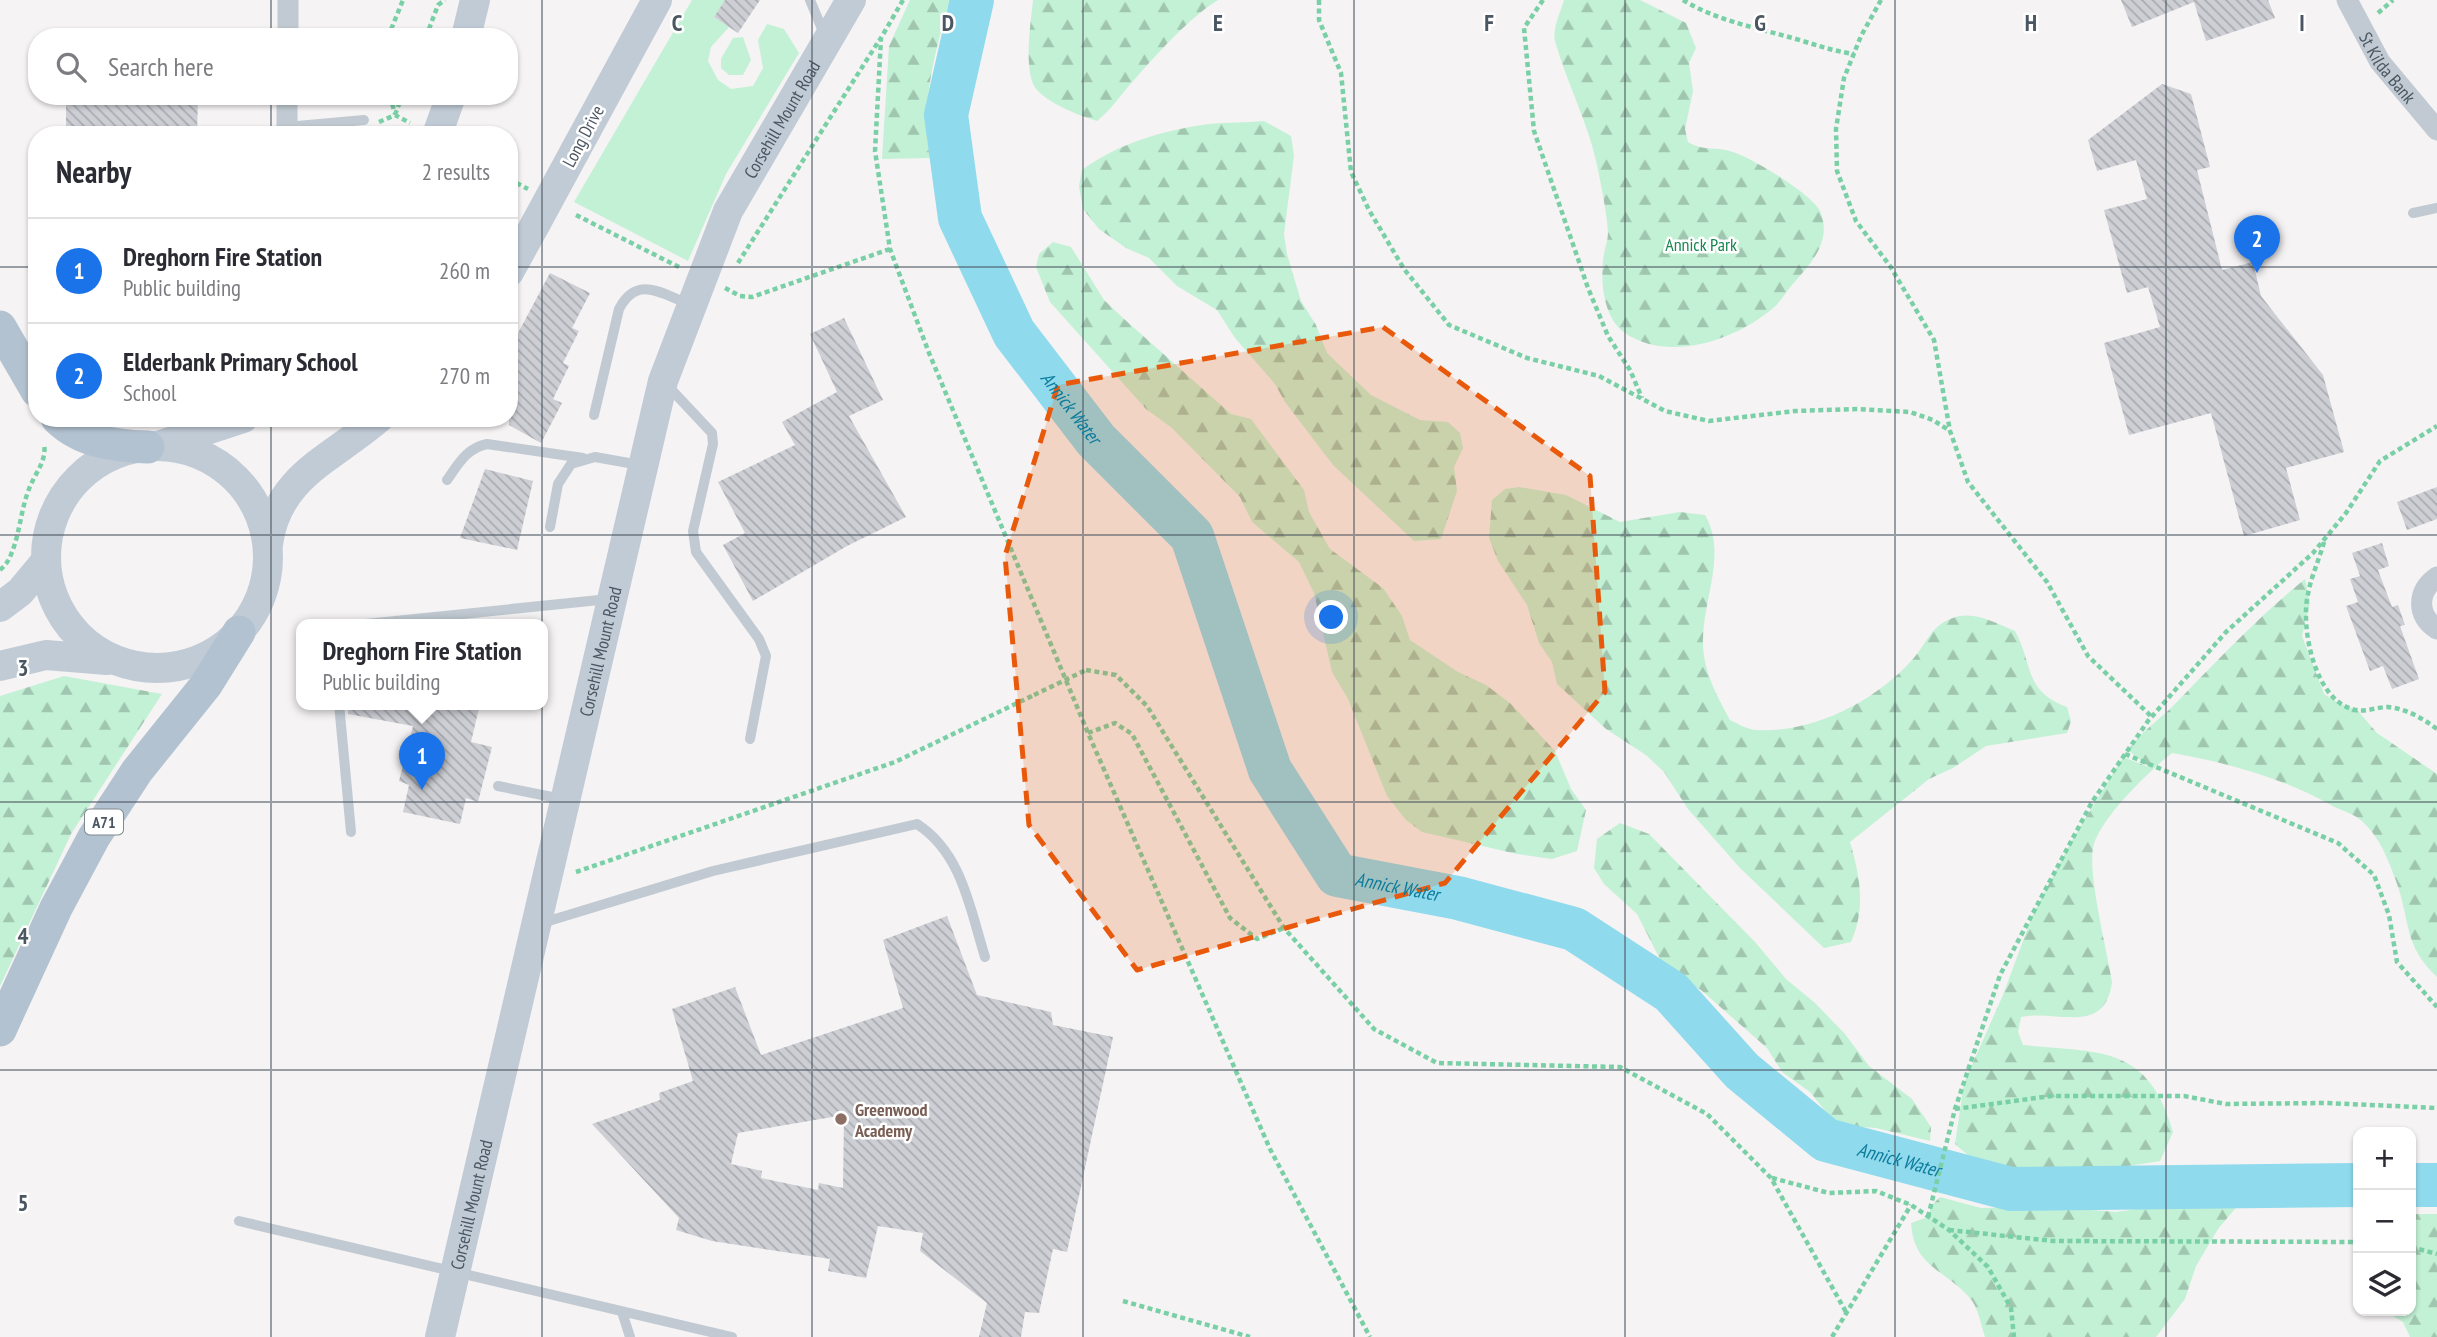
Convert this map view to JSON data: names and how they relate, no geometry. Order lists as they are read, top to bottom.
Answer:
{
  "streets": {
    "main road": ["Corsehill Mount Road", "Long Drive", "A71"],
    "street": ["St Kilda Bank"]
  },
  "water": ["Annick Water"],
  "parks": ["Annick Park"],
  "places": ["Greenwood Academy"],
  "page": {
    "search": "Search here",
    "heading": ["Nearby", "2 results"],
    "pins": ["2", "1"],
    "list": [
      {
        "mark": "1",
        "name": "Dreghorn Fire Station",
        "note": "Public building",
        "value": "260 m"
      },
      {
        "mark": "2",
        "name": "Elderbank Primary School",
        "note": "School",
        "value": "270 m"
      }
    ],
    "popup": ["Dreghorn Fire Station", "Public building"],
    "map_buttons": ["+", "−"]
  },
  "grid": {
    "columns": [
      "C",
      "D",
      "E",
      "F",
      "G",
      "H",
      "I"
    ],
    "rows": ["3", "4", "5"]
  }
}
